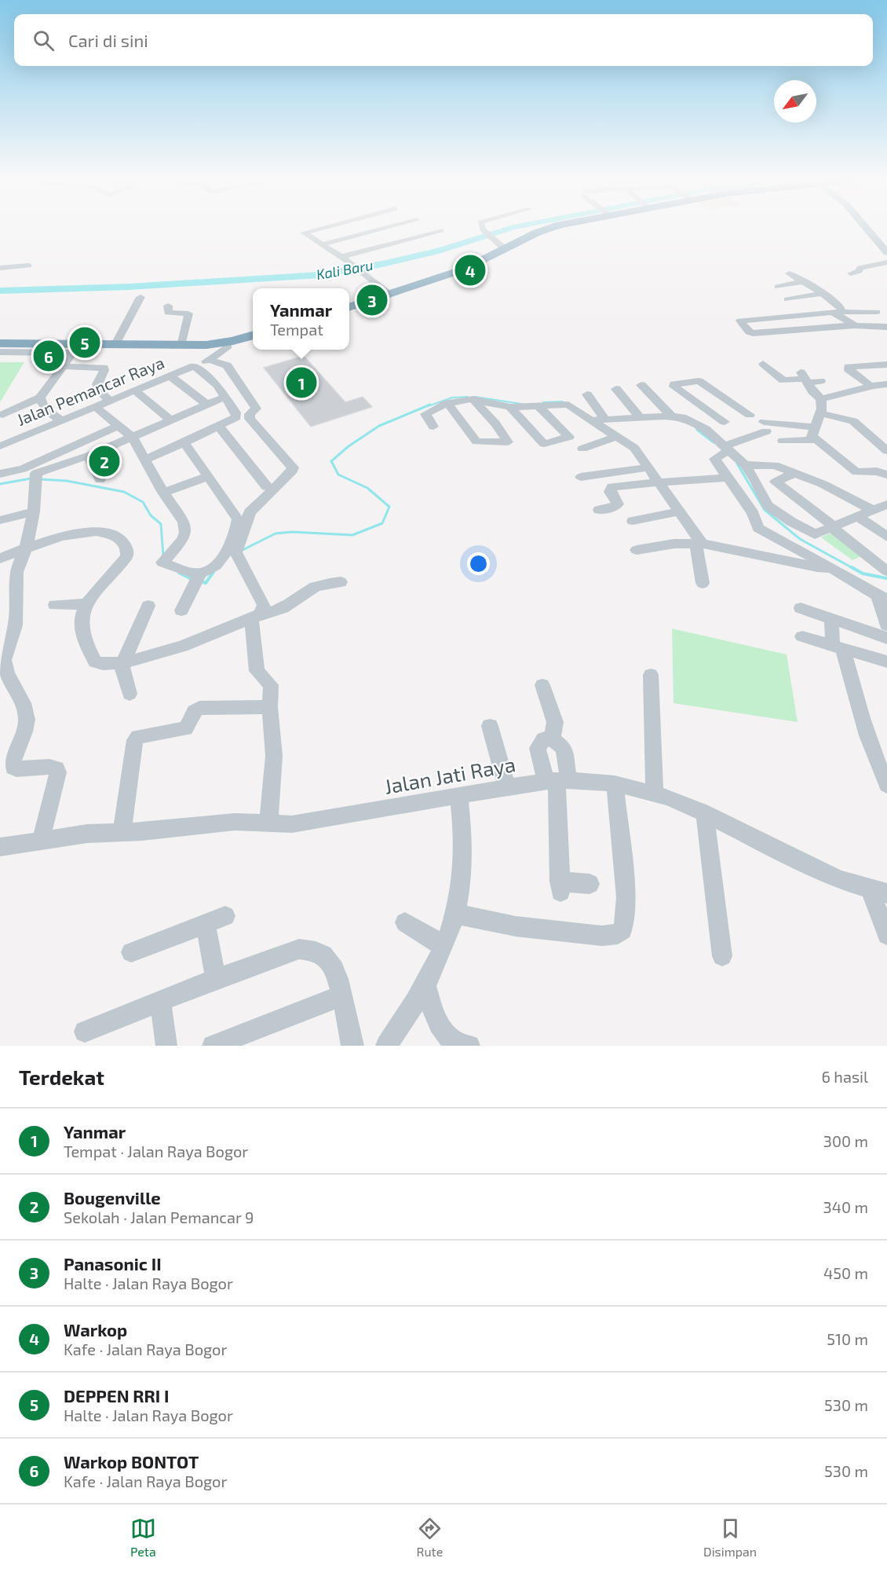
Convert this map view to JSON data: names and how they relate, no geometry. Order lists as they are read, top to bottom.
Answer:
{
  "streets": {
    "street": ["Jalan Pemancar Raya", "Jalan Jati Raya"]
  },
  "water": ["Kali Baru"],
  "north": "bottom left",
  "page": {
    "search": "Cari di sini",
    "pins": [
      "4",
      "3",
      "5",
      "6",
      "1",
      "2"
    ],
    "popup": ["Yanmar", "Tempat"],
    "heading": ["Terdekat", "6 hasil"],
    "list": [
      {
        "mark": "1",
        "name": "Yanmar",
        "note": "Tempat · Jalan Raya Bogor",
        "value": "300 m"
      },
      {
        "mark": "2",
        "name": "Bougenville",
        "note": "Sekolah · Jalan Pemancar 9",
        "value": "340 m"
      },
      {
        "mark": "3",
        "name": "Panasonic II",
        "note": "Halte · Jalan Raya Bogor",
        "value": "450 m"
      },
      {
        "mark": "4",
        "name": "Warkop",
        "note": "Kafe · Jalan Raya Bogor",
        "value": "510 m"
      },
      {
        "mark": "5",
        "name": "DEPPEN RRI I",
        "note": "Halte · Jalan Raya Bogor",
        "value": "530 m"
      },
      {
        "mark": "6",
        "name": "Warkop BONTOT",
        "note": "Kafe · Jalan Raya Bogor",
        "value": "530 m"
      }
    ],
    "nav": ["Peta", "Rute", "Disimpan"]
  }
}
